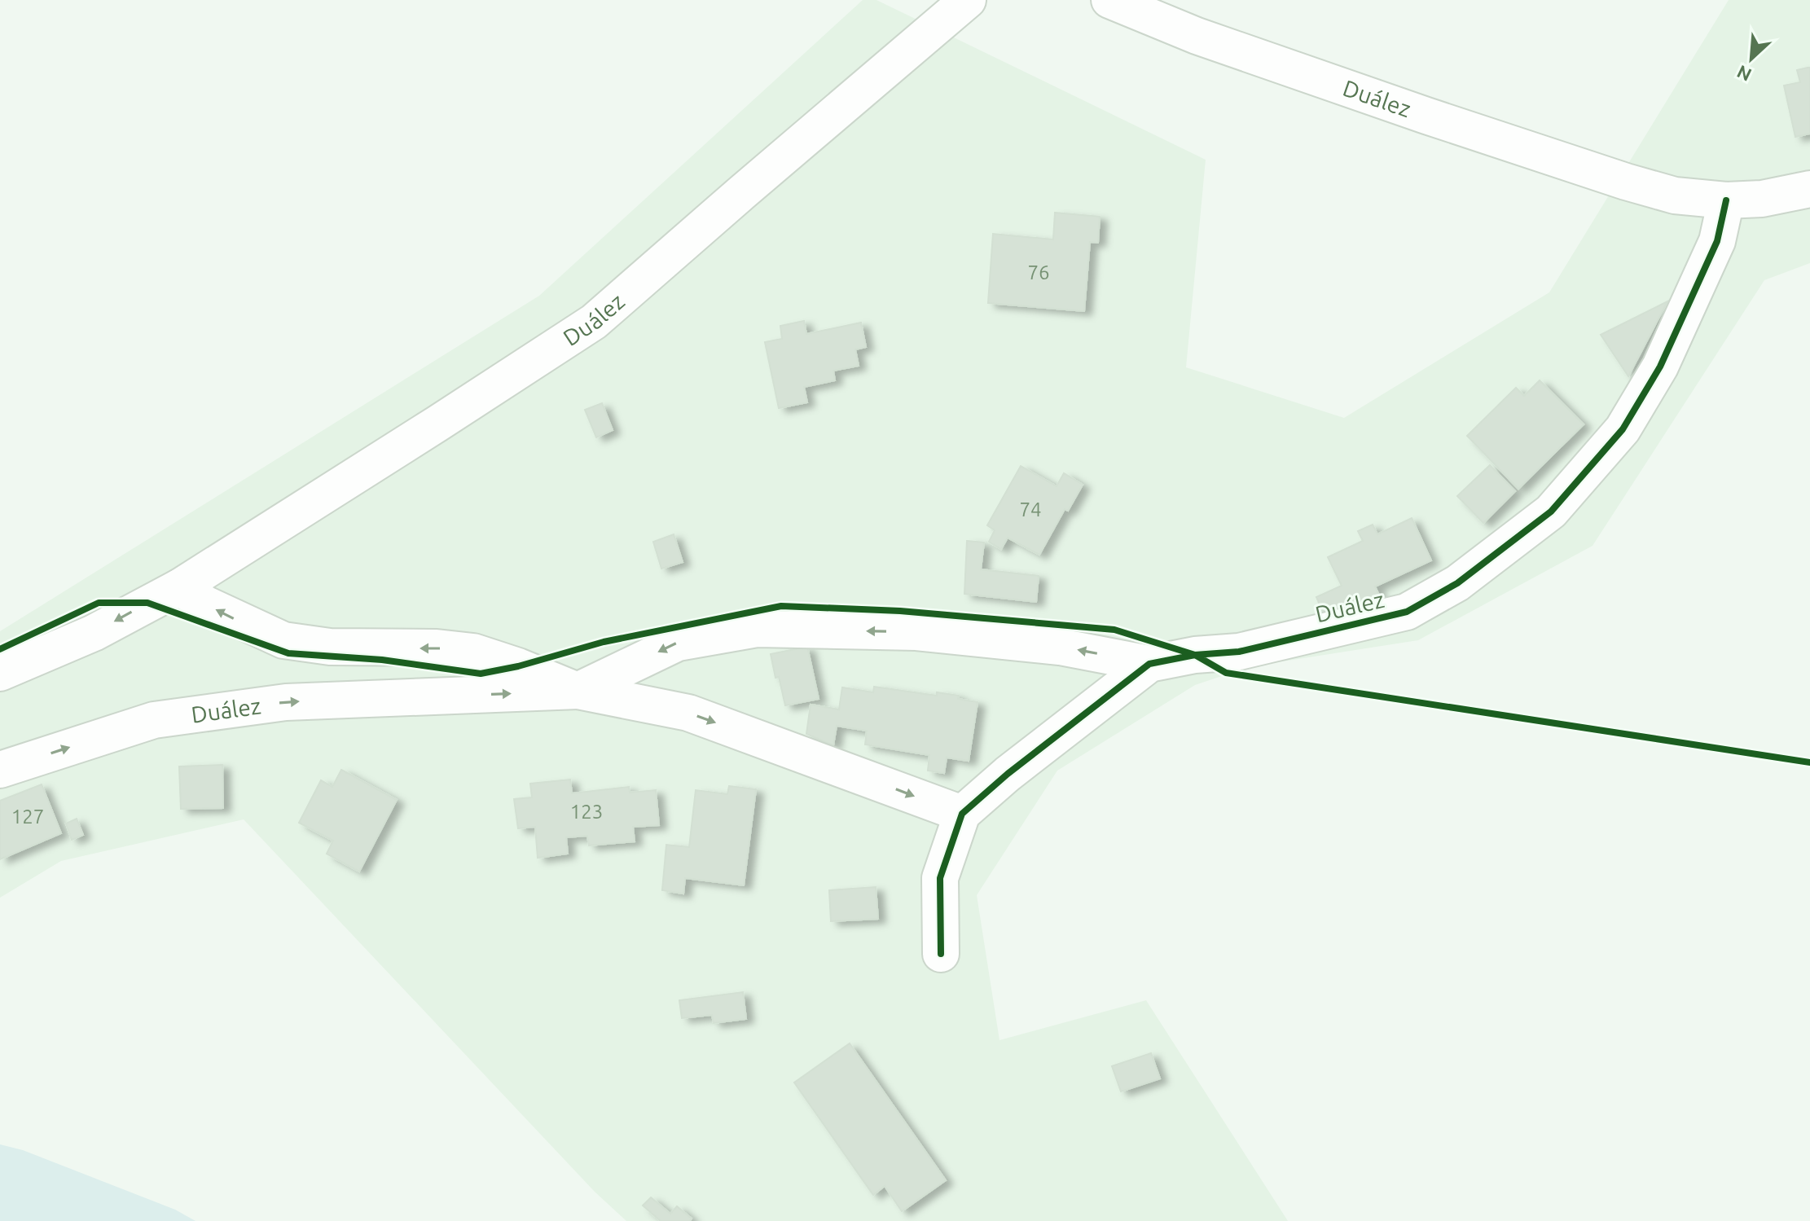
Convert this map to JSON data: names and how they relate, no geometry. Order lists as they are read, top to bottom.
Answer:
{
  "streets": {
    "street": ["Duález"]
  },
  "house_numbers": [
    "76",
    "74",
    "123",
    "127"
  ],
  "north": "bottom left"
}
